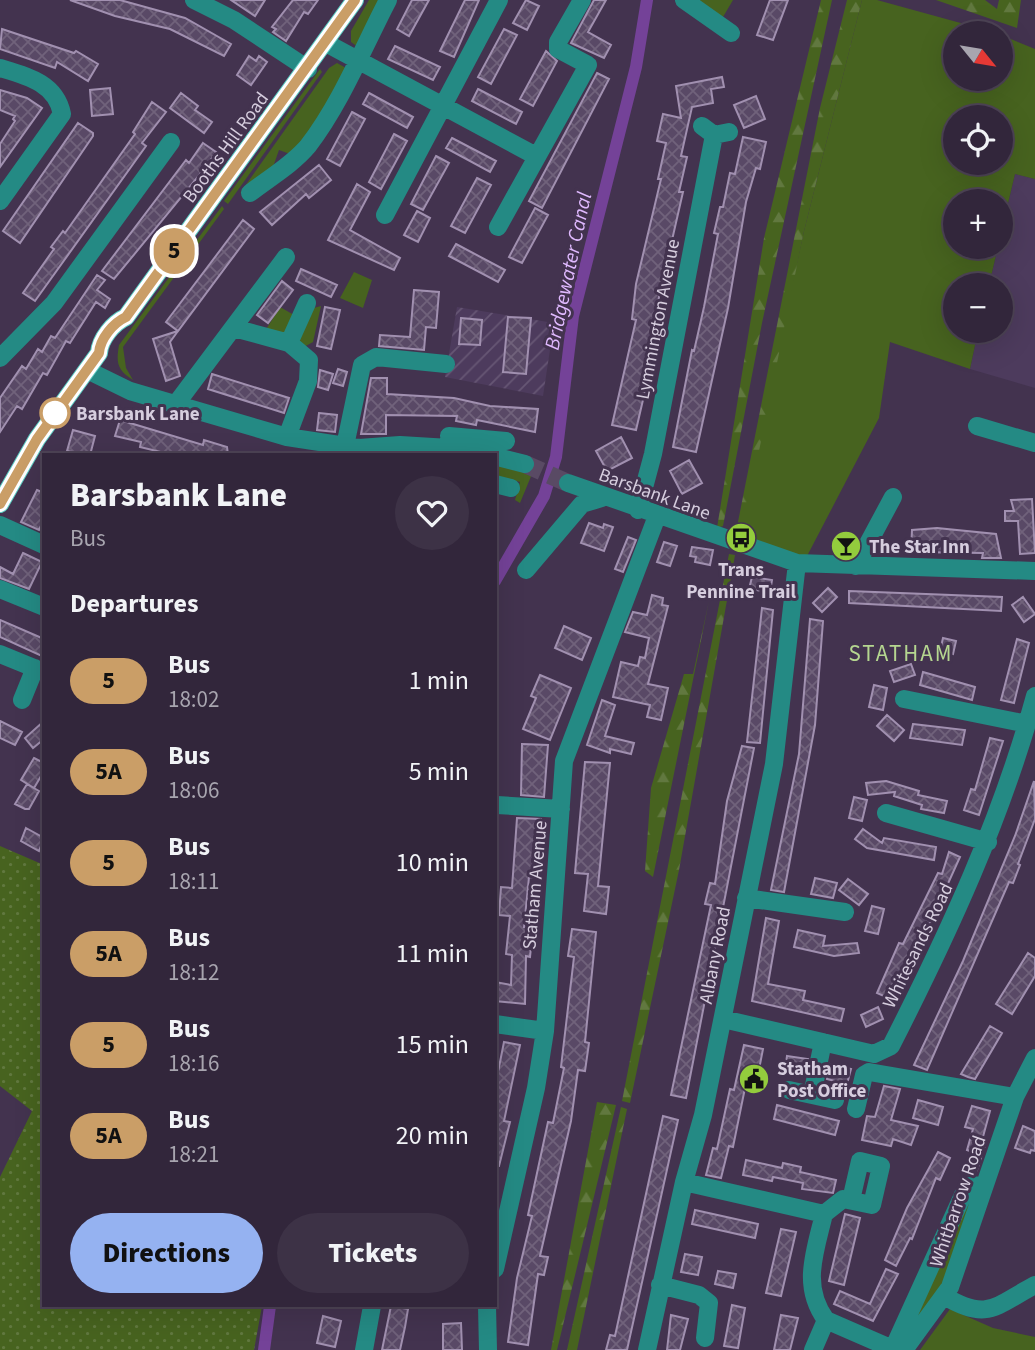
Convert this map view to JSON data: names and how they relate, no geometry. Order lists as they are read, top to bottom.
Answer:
{
  "streets": {
    "main road": ["Booths Hill Road"],
    "street": [
      "Lymmington Avenue",
      "Barsbank Lane",
      "Statham Avenue",
      "Whitesands Road",
      "Albany Road",
      "Whitbarrow Road"
    ]
  },
  "crossings": [
    ["Lymmington Avenue", "Barsbank Lane"],
    ["Barsbank Lane", "Statham Avenue"],
    ["Barsbank Lane", "Albany Road"],
    ["Whitesands Road", "Albany Road"]
  ],
  "districts": ["STATHAM"],
  "water": ["Bridgewater Canal"],
  "places": {
    "other": ["Barsbank Lane"],
    "bus stop": ["Trans Pennine Trail"],
    "bar": ["The Star Inn"],
    "public building": ["Statham Post Office"]
  },
  "lines": ["bus line 5"],
  "north": "bottom right",
  "page": {
    "on_map": "5",
    "map_buttons": ["+", "−"],
    "heading": [
      ["Barsbank Lane", "Bus"],
      "Departures"
    ],
    "list": [
      {
        "mark": "5",
        "name": "Bus",
        "note": "18:02",
        "value": "1 min"
      },
      {
        "mark": "5A",
        "name": "Bus",
        "note": "18:06",
        "value": "5 min"
      },
      {
        "mark": "5",
        "name": "Bus",
        "note": "18:11",
        "value": "10 min"
      },
      {
        "mark": "5A",
        "name": "Bus",
        "note": "18:12",
        "value": "11 min"
      },
      {
        "mark": "5",
        "name": "Bus",
        "note": "18:16",
        "value": "15 min"
      },
      {
        "mark": "5A",
        "name": "Bus",
        "note": "18:21",
        "value": "20 min"
      }
    ],
    "buttons": ["Directions", "Tickets"]
  }
}
